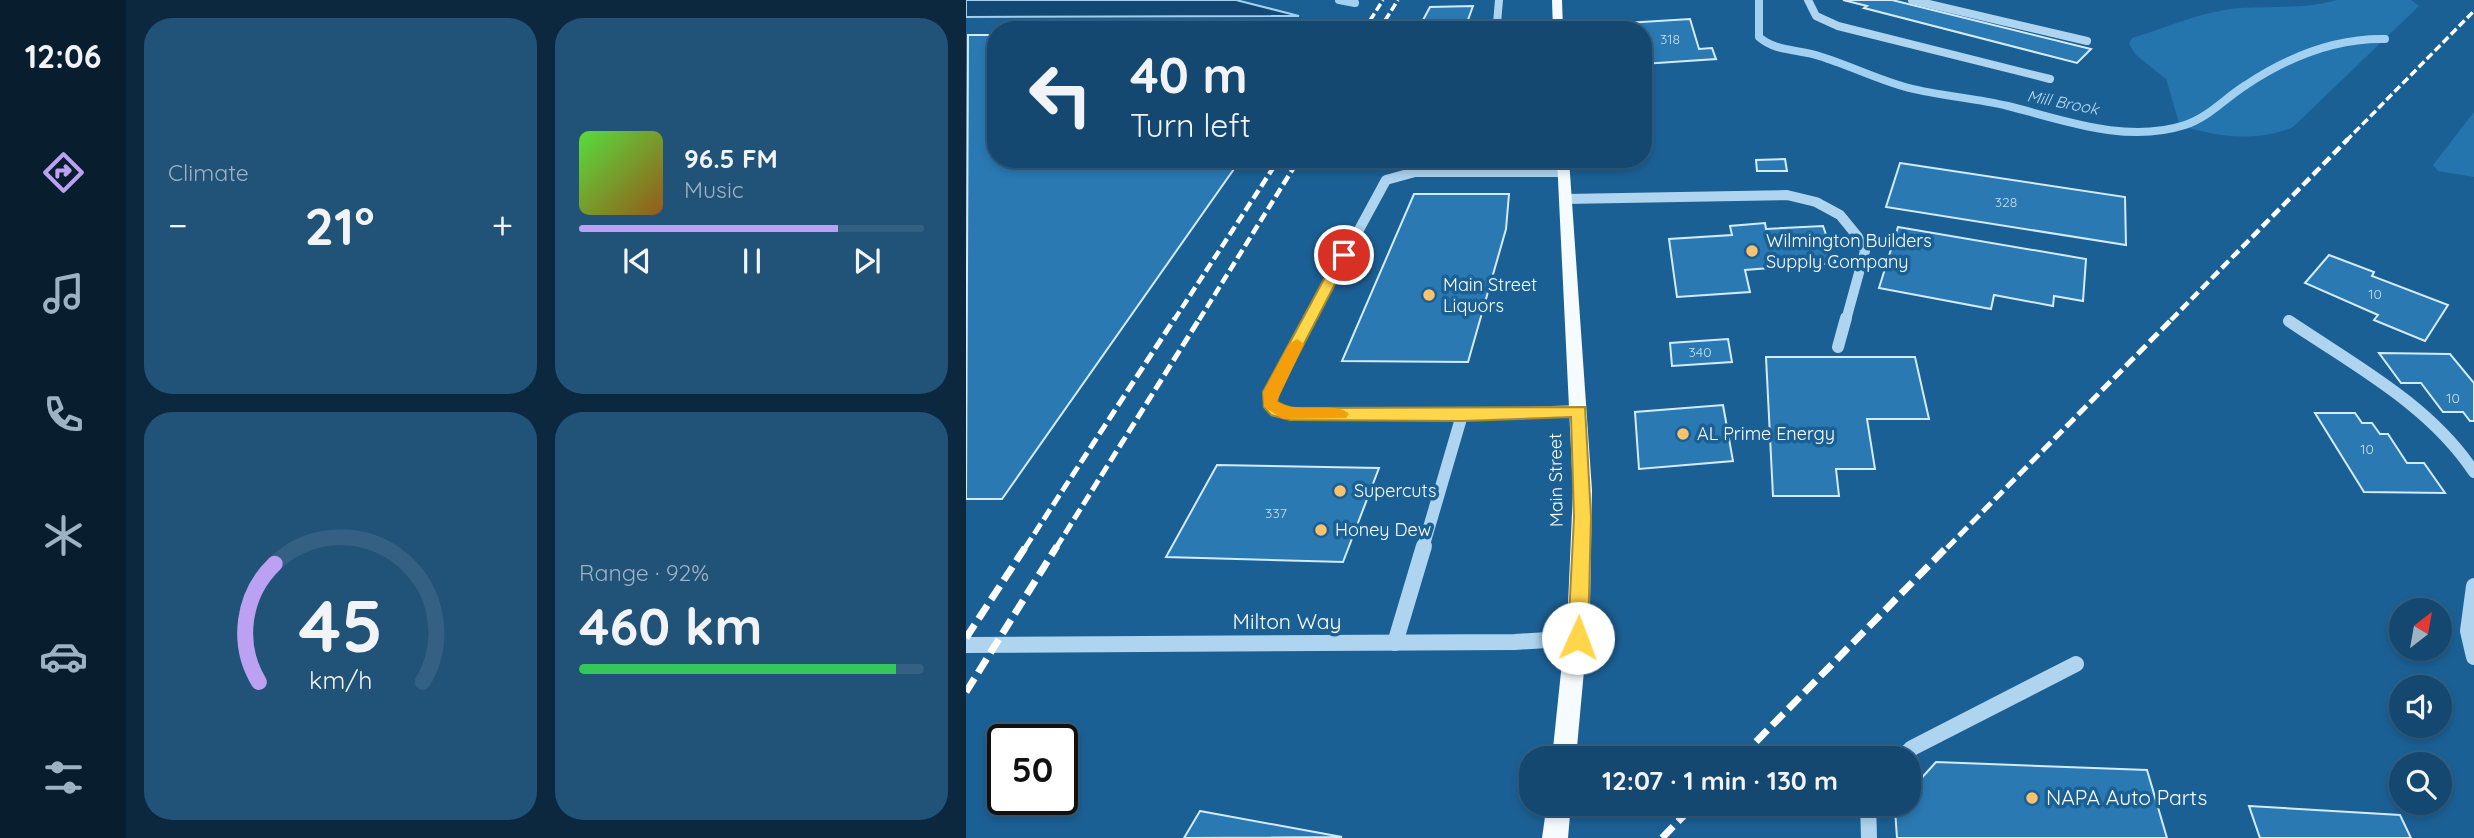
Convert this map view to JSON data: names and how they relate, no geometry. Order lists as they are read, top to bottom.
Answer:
{
  "streets": {
    "main road": ["Main Street"],
    "street": ["Milton Way"]
  },
  "crossings": [
    ["Main Street", "Milton Way"]
  ],
  "water": ["Mill Brook"],
  "places": [
    "Wilmington Builders Supply Company",
    "Main Street Liquors",
    "AL Prime Energy",
    "Supercuts",
    "Honey Dew",
    "NAPA Auto Parts"
  ],
  "house_numbers": [
    "318",
    "328",
    "10",
    "340",
    "10",
    "10",
    "337"
  ],
  "north": "top right",
  "page": {
    "tabs": "12:06",
    "tile": [
      "Climate",
      ["Range · 92%", "460 km"]
    ],
    "turn": ["40 m", "Turn left"],
    "song": ["96.5 FM", "Music"],
    "heat": ["−", "21°", "+"],
    "limit": "50",
    "trip": "12:07 · 1 min · 130 m",
    "gauge": ["45", "km/h"]
  }
}
